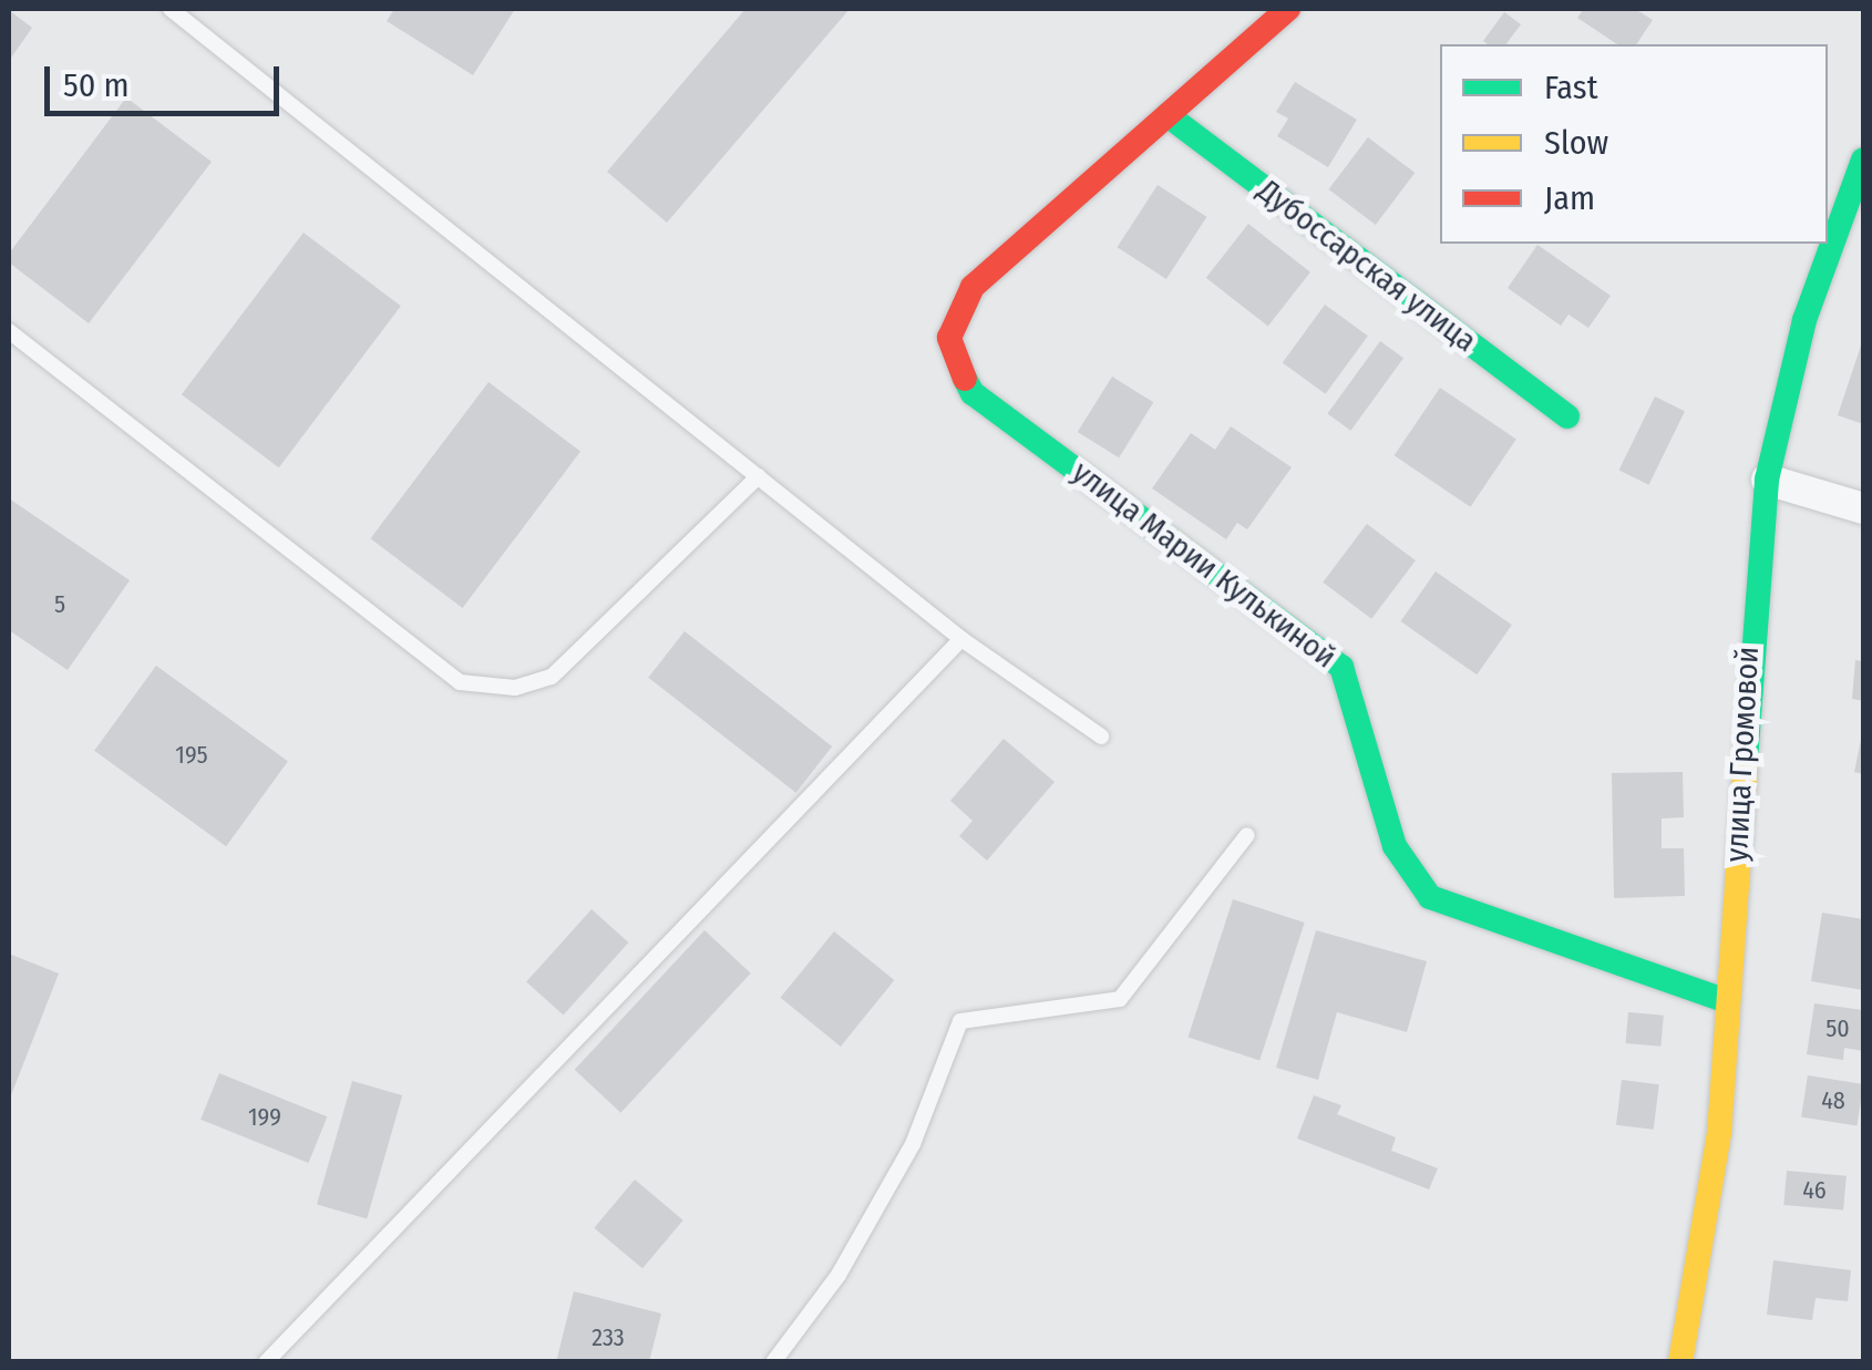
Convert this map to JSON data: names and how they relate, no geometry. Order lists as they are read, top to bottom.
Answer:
{
  "streets": {
    "street": ["Дубоссарская улица", "улица Марии Кулькиной", "улица Громовой"]
  },
  "crossings": [
    ["Дубоссарская улица", "улица Марии Кулькиной"],
    ["улица Марии Кулькиной", "улица Громовой"]
  ],
  "house_numbers": [
    "5",
    "195",
    "50",
    "48",
    "199",
    "46",
    "233"
  ],
  "legend": ["Fast", "Slow", "Jam"],
  "scale_bar": "50 m"
}
